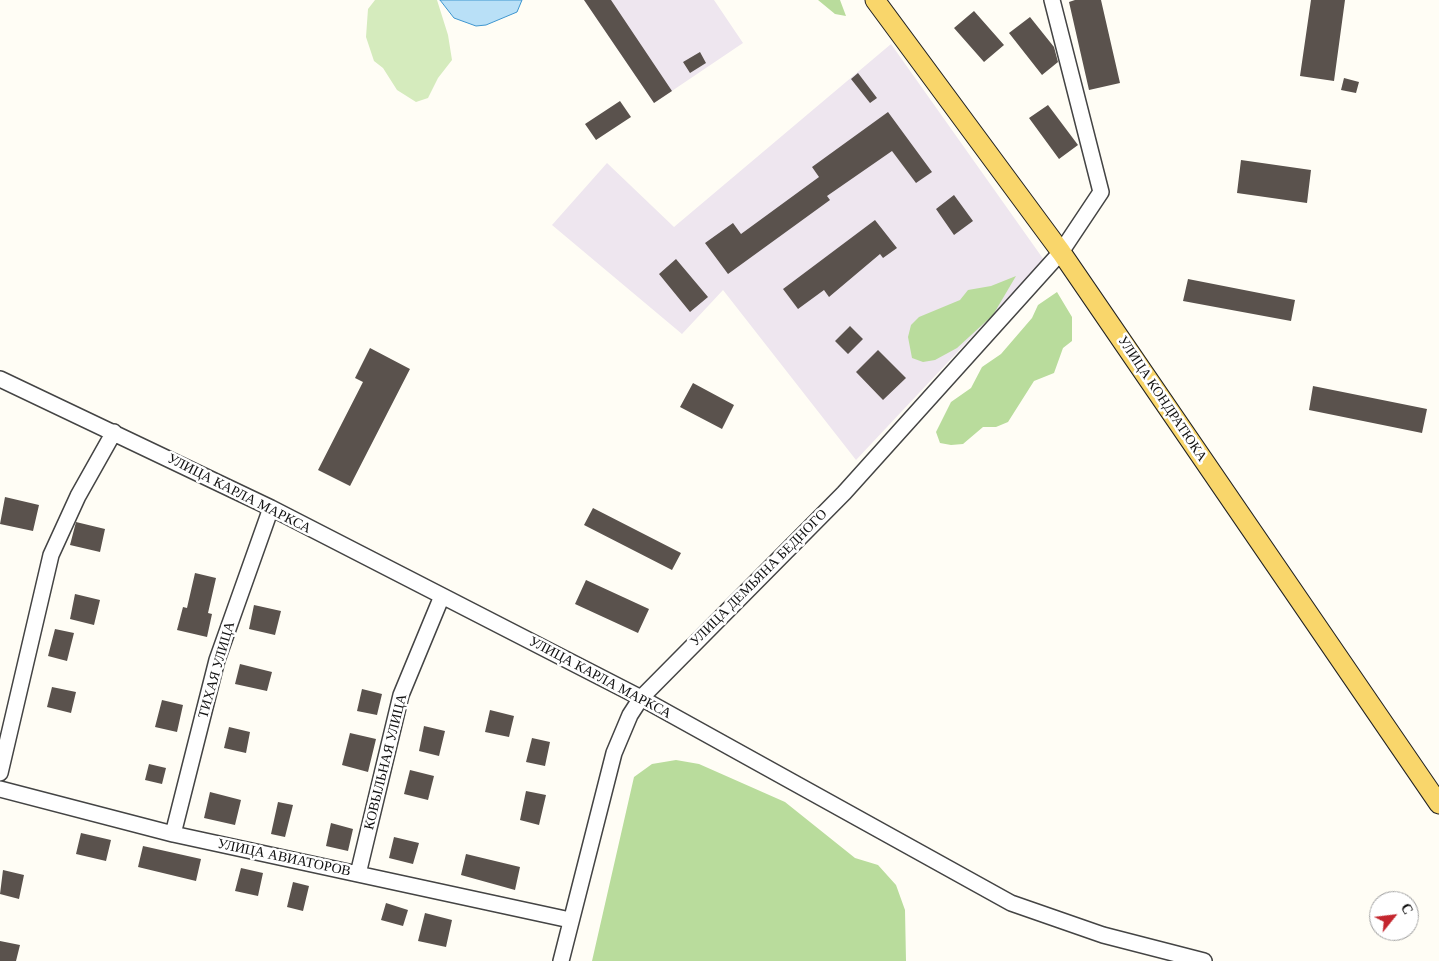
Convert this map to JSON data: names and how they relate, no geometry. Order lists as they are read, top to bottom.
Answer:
{
  "streets": {
    "main road": ["УЛИЦА КОНДРАТЮКА"],
    "street": [
      "УЛИЦА КАРЛА МАРКСА",
      "УЛИЦА ДЕМЬЯНА БЕДНОГО",
      "ТИХАЯ УЛИЦА",
      "КОВЫЛЬНАЯ УЛИЦА",
      "УЛИЦА АВИАТОРОВ"
    ]
  },
  "crossings": [
    ["УЛИЦА КОНДРАТЮКА", "УЛИЦА ДЕМЬЯНА БЕДНОГО"],
    ["УЛИЦА КАРЛА МАРКСА", "УЛИЦА ДЕМЬЯНА БЕДНОГО"],
    ["УЛИЦА КАРЛА МАРКСА", "ТИХАЯ УЛИЦА"],
    ["УЛИЦА КАРЛА МАРКСА", "КОВЫЛЬНАЯ УЛИЦА"],
    ["УЛИЦА ДЕМЬЯНА БЕДНОГО", "УЛИЦА АВИАТОРОВ"],
    ["ТИХАЯ УЛИЦА", "УЛИЦА АВИАТОРОВ"],
    ["КОВЫЛЬНАЯ УЛИЦА", "УЛИЦА АВИАТОРОВ"]
  ],
  "north": "top right"
}
